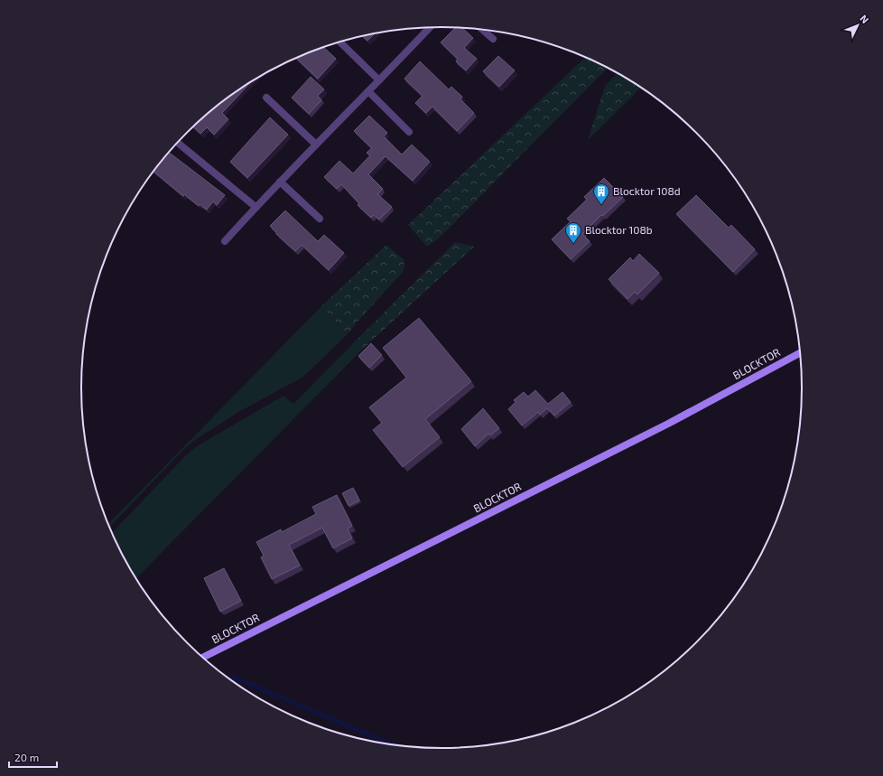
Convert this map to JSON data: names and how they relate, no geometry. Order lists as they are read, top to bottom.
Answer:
{
  "streets": {
    "main road": ["BLOCKTOR"]
  },
  "places": {
    "building": ["Blocktor 108d", "Blocktor 108b"]
  },
  "scale_bar": "20 m",
  "north": "top right"
}
